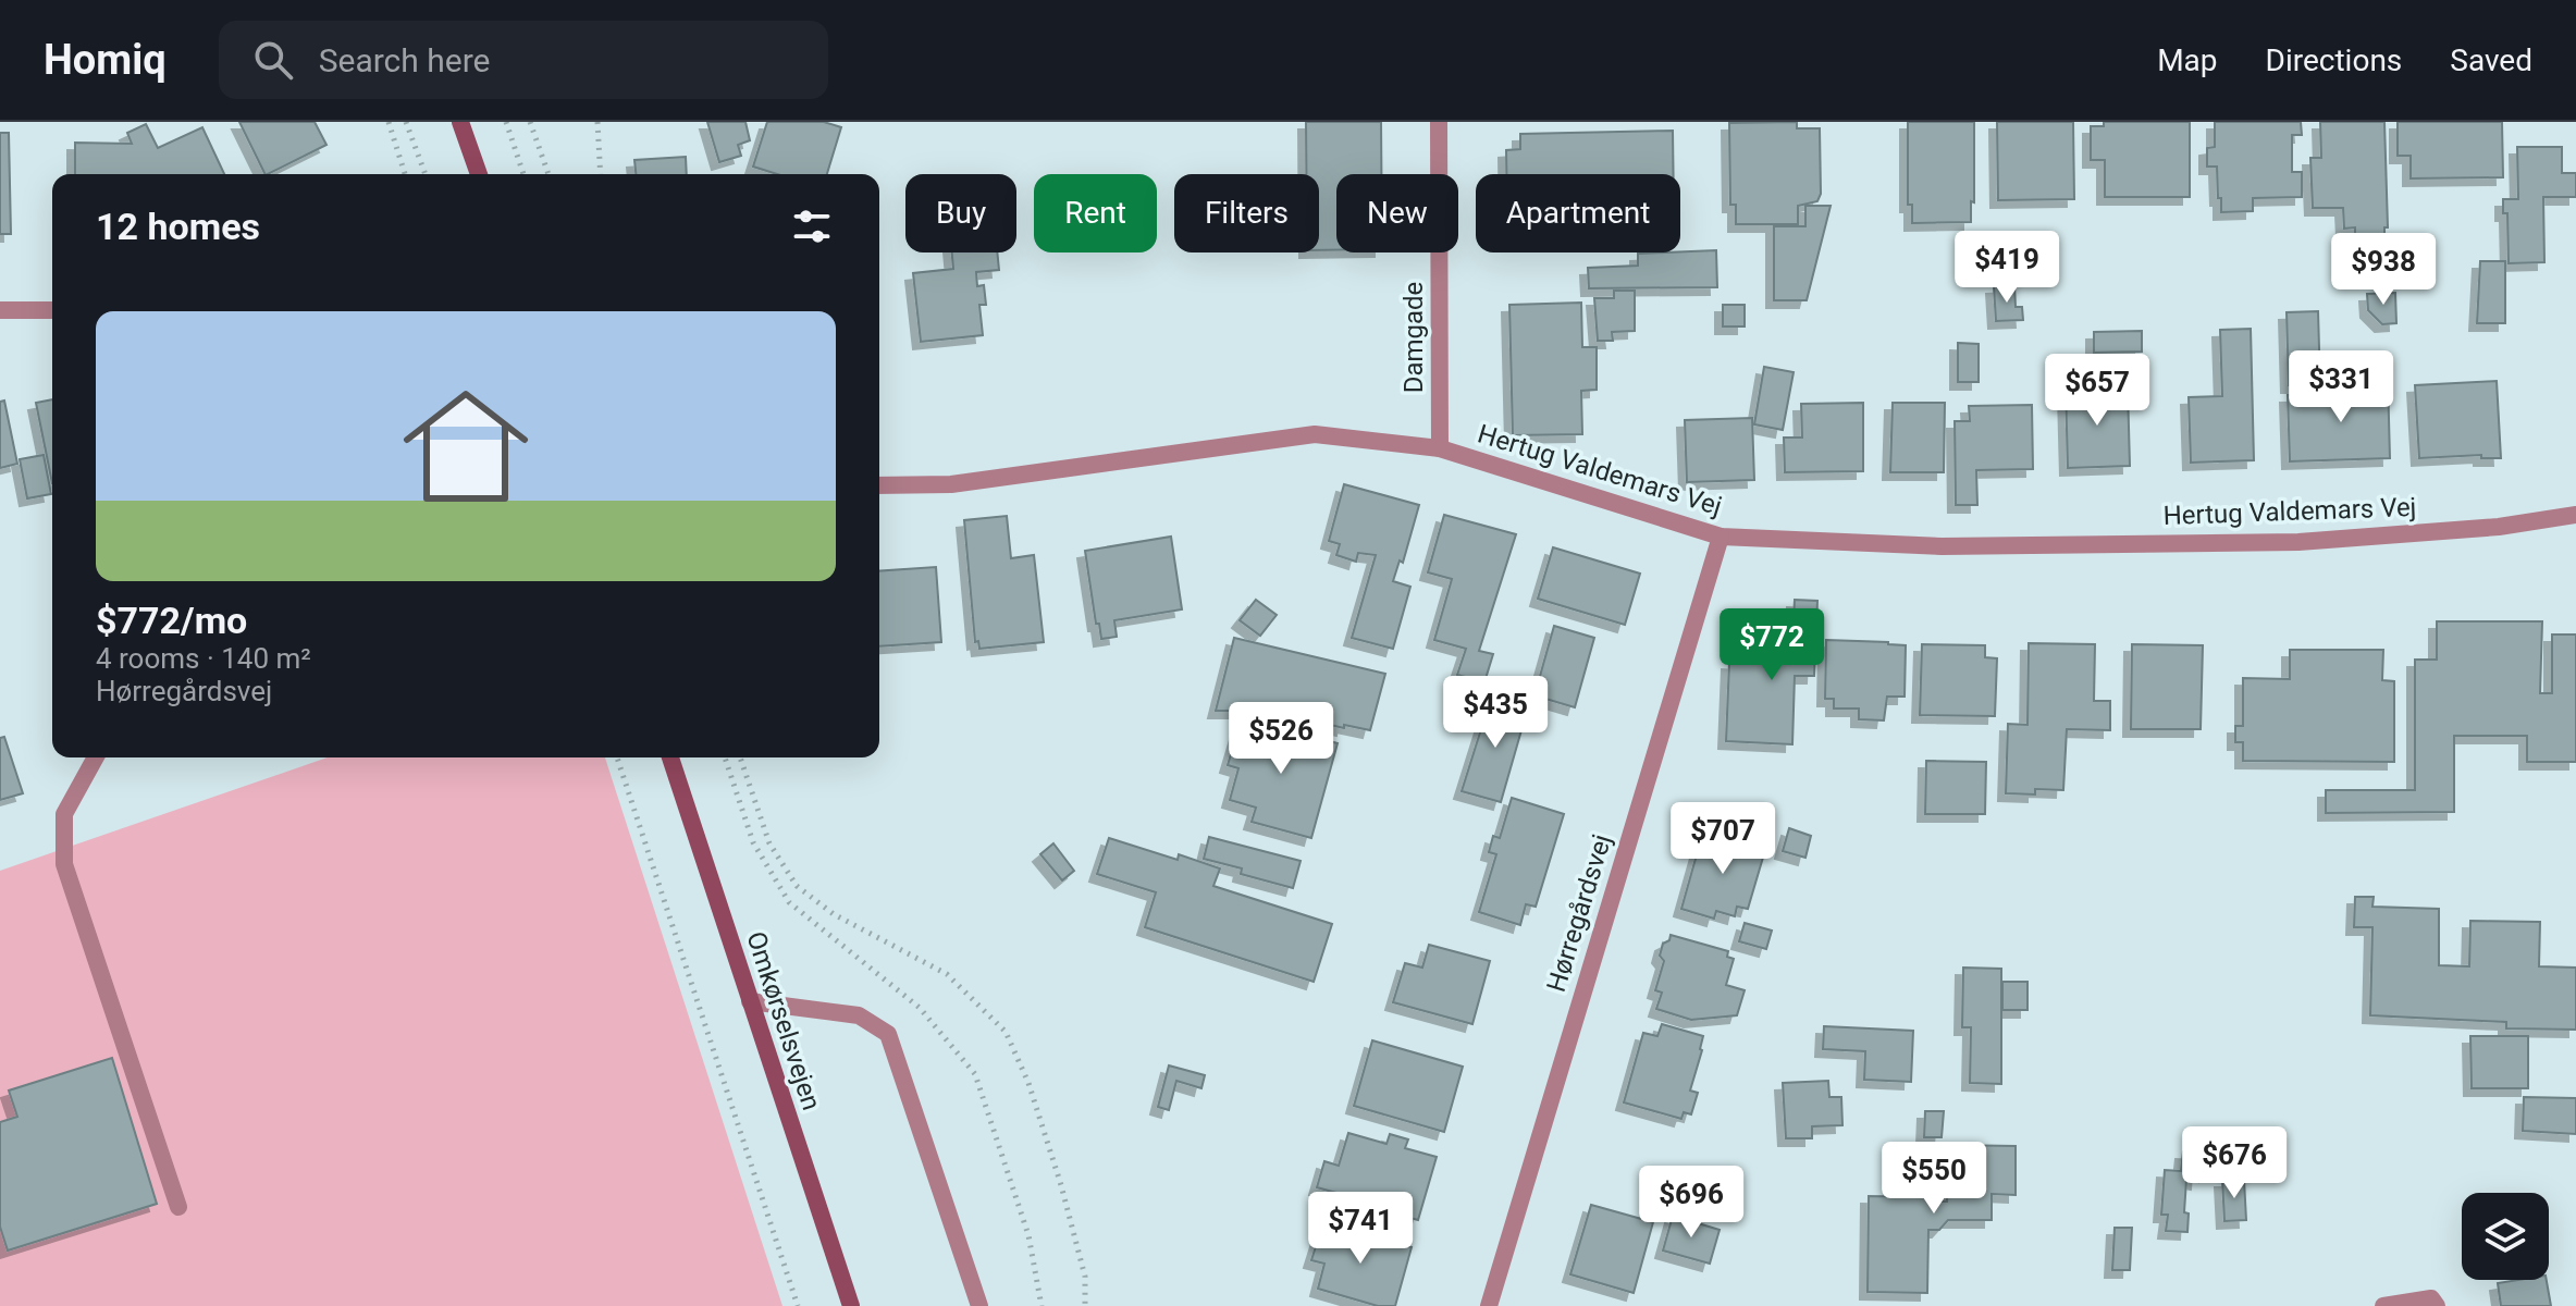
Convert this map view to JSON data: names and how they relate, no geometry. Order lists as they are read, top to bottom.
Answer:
{
  "streets": {
    "main road": ["Omkørselsvejen"],
    "street": ["Damgade", "Hertug Valdemars Vej", "Hørregårdsvej"]
  },
  "crossings": [
    ["Damgade", "Hertug Valdemars Vej"],
    ["Hertug Valdemars Vej", "Hørregårdsvej"]
  ],
  "page": {
    "header": "Homiq",
    "search": "Search here",
    "nav": ["Map", "Directions", "Saved"],
    "chip": [
      "Buy",
      "Rent",
      "Filters",
      "New",
      "Apartment"
    ],
    "heading": "12 homes",
    "price": [
      "$419",
      "$938",
      "$331",
      "$657",
      "$772",
      "$435",
      "$526",
      "$707",
      "$676",
      "$550",
      "$696",
      "$741"
    ],
    "list": [
      {
        "name": "$772/mo",
        "note": "4 rooms · 140 m² · Hørregårdsvej"
      }
    ]
  }
}
